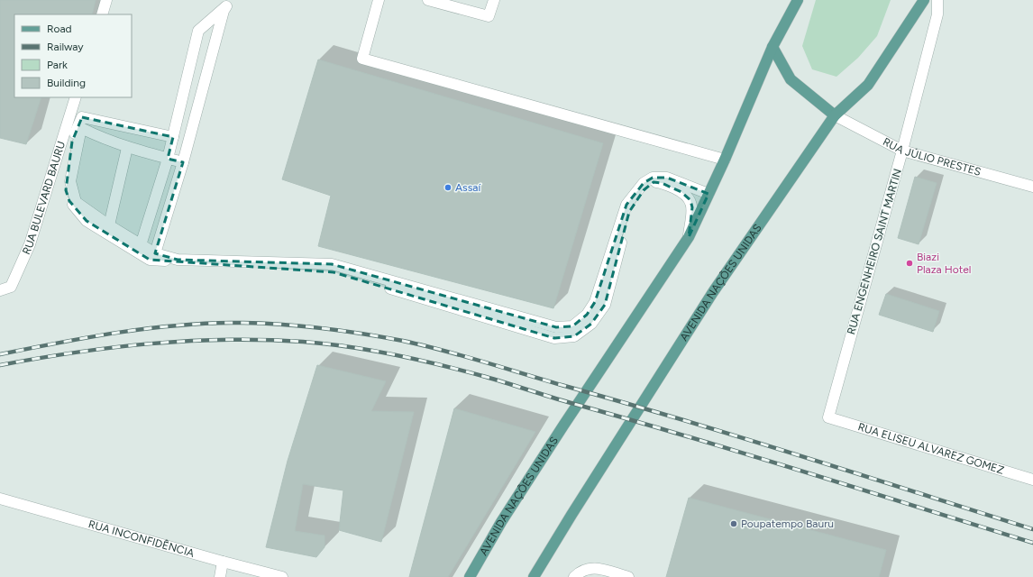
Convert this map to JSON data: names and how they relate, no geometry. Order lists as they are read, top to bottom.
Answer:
{
  "streets": {
    "main road": ["AVENIDA NAÇÕES UNIDAS"],
    "street": [
      "RUA JÚLIO PRESTES",
      "RUA BULEVARD BAURU",
      "RUA ENGENHEIRO SAINT MARTIN",
      "RUA ELISEU ALVAREZ GOMEZ",
      "RUA INCONFIDÊNCIA"
    ]
  },
  "crossings": [
    ["RUA JÚLIO PRESTES", "RUA ENGENHEIRO SAINT MARTIN"],
    ["RUA JÚLIO PRESTES", "AVENIDA NAÇÕES UNIDAS"],
    ["RUA ENGENHEIRO SAINT MARTIN", "RUA ELISEU ALVAREZ GOMEZ"]
  ],
  "places": ["Assaí", "Biazi Plaza Hotel", "Poupatempo Bauru"],
  "legend": [
    "Road",
    "Railway",
    "Park",
    "Building"
  ]
}
